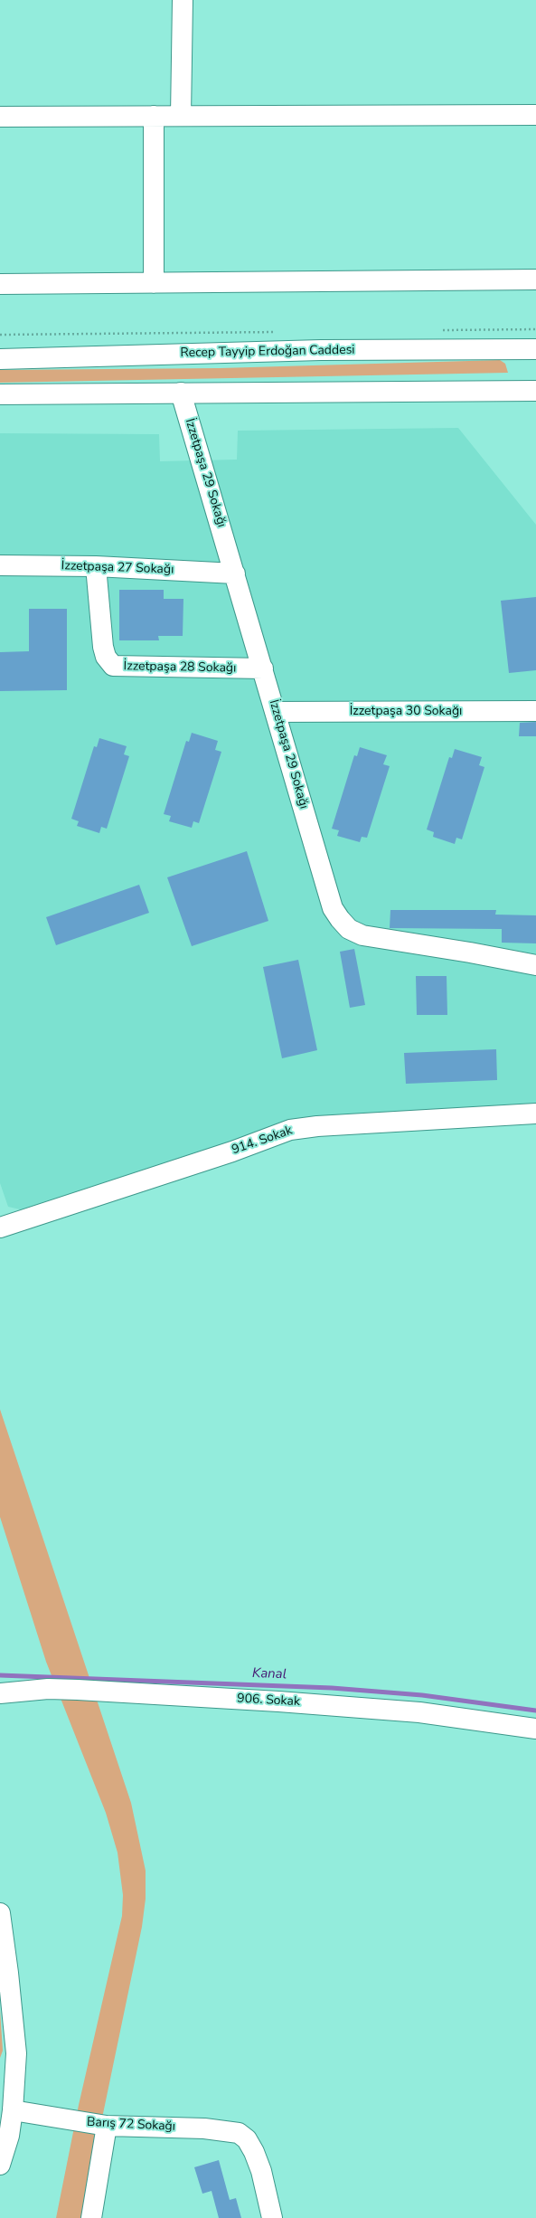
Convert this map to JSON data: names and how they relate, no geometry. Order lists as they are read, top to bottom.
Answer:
{
  "streets": {
    "street": [
      "Recep Tayyip Erdoğan Caddesi",
      "İzzetpaşa 29 Sokağı",
      "İzzetpaşa 27 Sokağı",
      "İzzetpaşa 28 Sokağı",
      "İzzetpaşa 30 Sokağı",
      "914. Sokak",
      "906. Sokak",
      "Barış 72 Sokağı"
    ]
  },
  "crossings": [
    ["İzzetpaşa 29 Sokağı", "İzzetpaşa 27 Sokağı"],
    ["İzzetpaşa 29 Sokağı", "İzzetpaşa 28 Sokağı"],
    ["İzzetpaşa 29 Sokağı", "İzzetpaşa 30 Sokağı"],
    ["İzzetpaşa 27 Sokağı", "İzzetpaşa 28 Sokağı"]
  ],
  "water": ["Kanal"]
}
